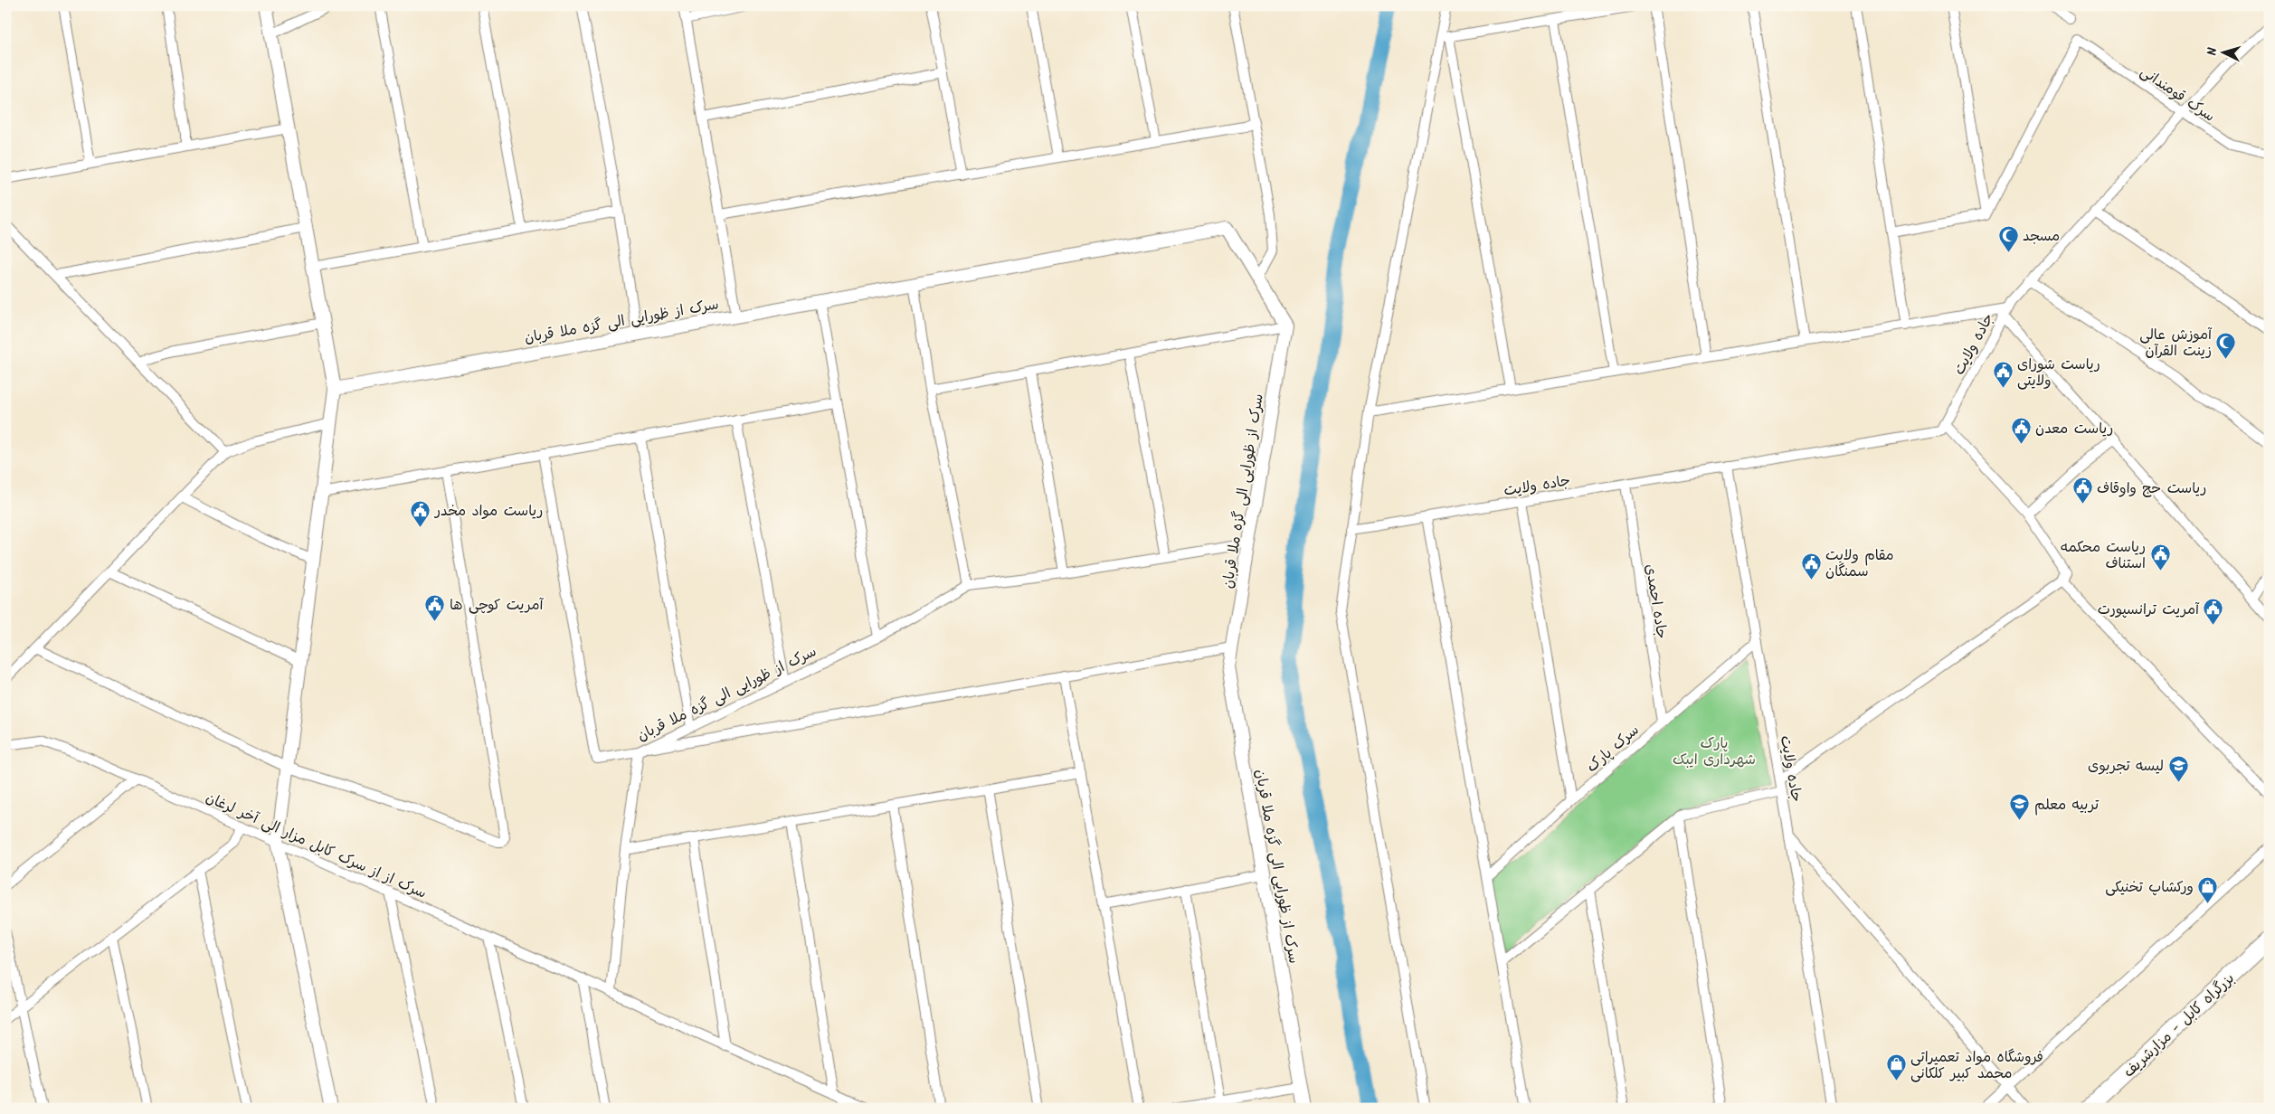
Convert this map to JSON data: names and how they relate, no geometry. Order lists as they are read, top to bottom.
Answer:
{
  "streets": {
    "highway": ["بزرگراه کابل - مزارشریف"],
    "street": [
      "سرک قومندانی",
      "سرک از ظورایی الی گزه ملا قربان",
      "جاده ولایت",
      "جاده احمدی",
      "سرک پارک",
      "سرک از از سرک کابل مزار الی آخر لرغان"
    ]
  },
  "crossings": [
    ["سرک قومندانی", "جاده ولایت"],
    ["سرک از ظورایی الی گزه ملا قربان", "سرک از از سرک کابل مزار الی آخر لرغان"],
    ["جاده ولایت", "جاده احمدی"],
    ["جاده ولایت", "سرک پارک"],
    ["جاده احمدی", "سرک پارک"]
  ],
  "parks": ["پارک شهرداری ایبک"],
  "places": {
    "mosque": ["مسجد", "آموزش عالی زینت القرآن"],
    "public building": [
      "ریاست شورای ولایتی",
      "ریاست معدن",
      "ریاست حج واوقاف",
      "ریاست مواد مخدر",
      "ریاست محکمه استناف",
      "مقام ولایت سمنگان",
      "آمریت کوچی ها",
      "آمریت ترانسپورت"
    ],
    "school or university": ["لیسه تجربوی", "تربیه معلم"],
    "shop": ["ورکشاپ تخنیکی", "فروشگاه مواد تعمیراتی محمد کبیر کلکانی"]
  },
  "north": "left"
}
